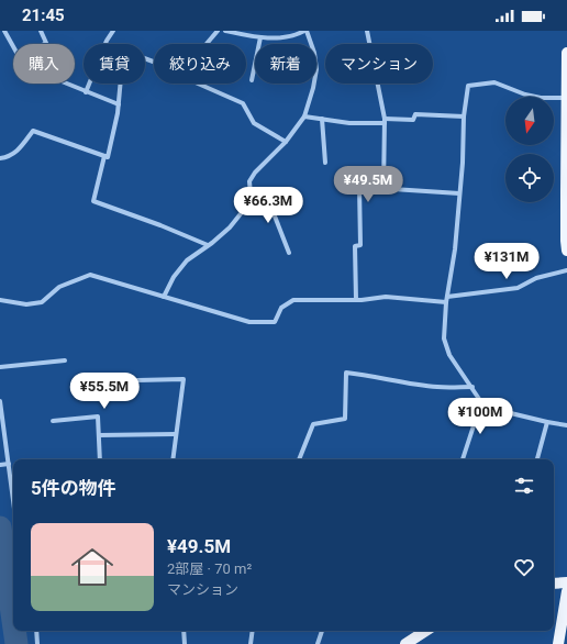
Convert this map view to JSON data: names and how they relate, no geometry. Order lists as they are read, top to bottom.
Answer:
{
  "north": "bottom",
  "page": {
    "status": "21:45",
    "chip": [
      "購入",
      "賃貸",
      "絞り込み",
      "新着",
      "マンション"
    ],
    "price": [
      "¥49.5M",
      "¥66.3M",
      "¥131M",
      "¥55.5M",
      "¥100M"
    ],
    "heading": "5件の物件",
    "list": [
      {
        "name": "¥49.5M",
        "note": "2部屋 · 70 m² · マンション"
      }
    ]
  }
}
